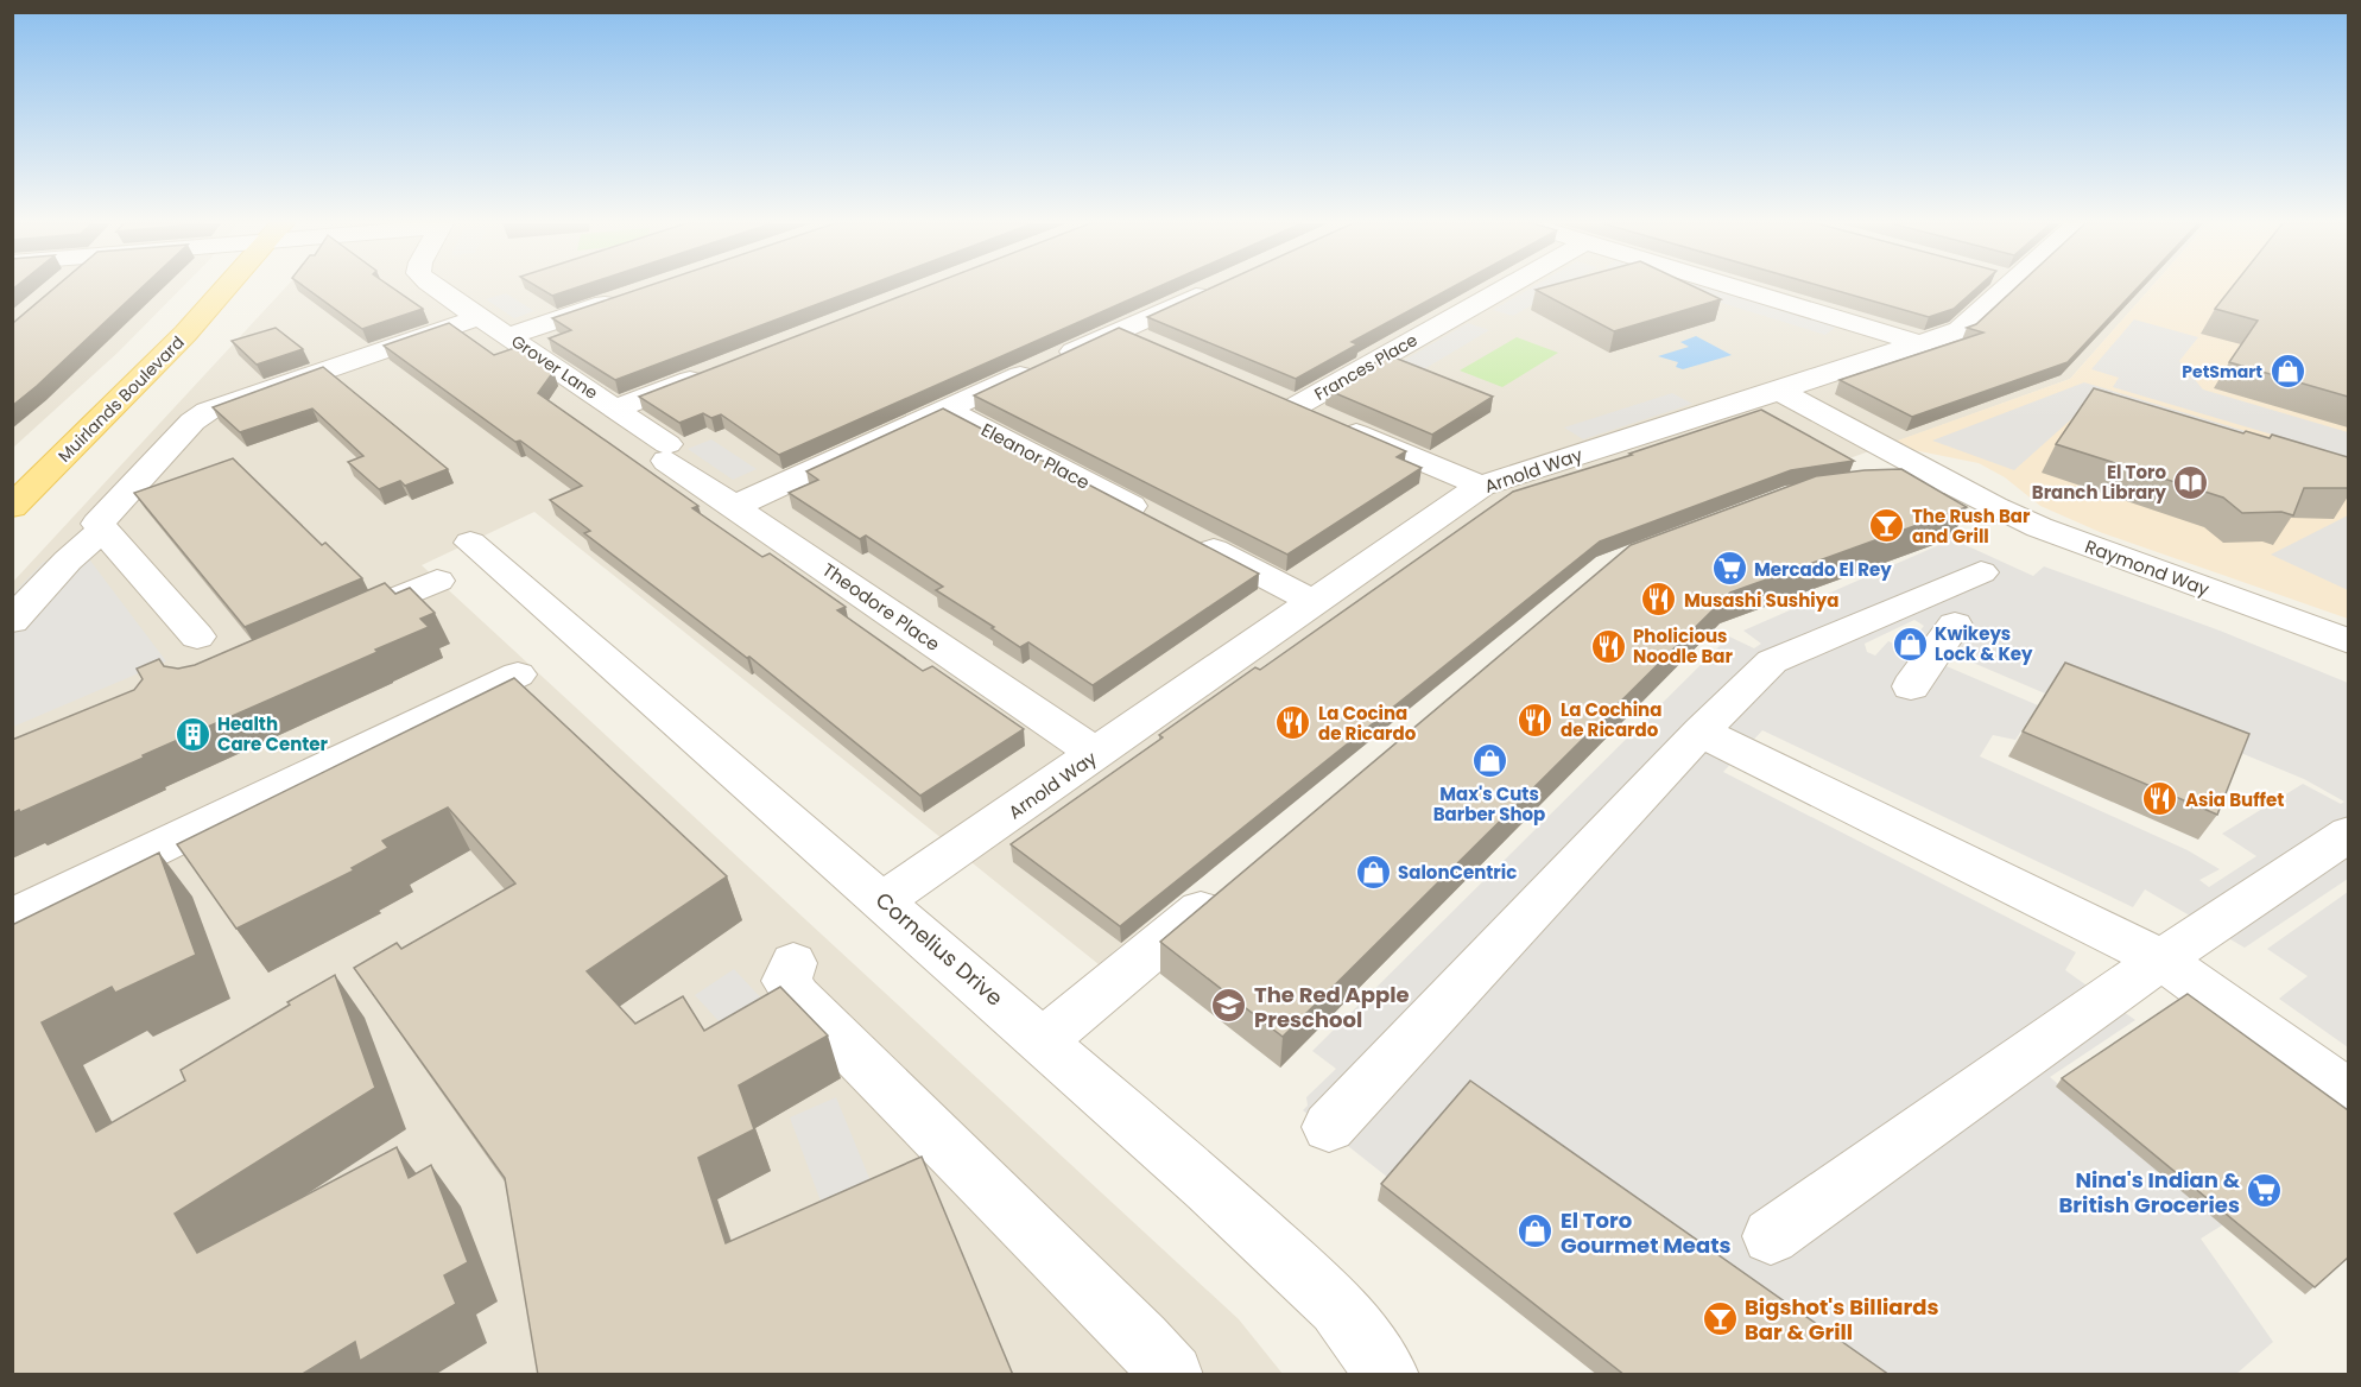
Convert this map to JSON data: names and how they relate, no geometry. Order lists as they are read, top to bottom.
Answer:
{
  "streets": {
    "main road": ["Muirlands Boulevard"],
    "street": [
      "Grover Lane",
      "Frances Place",
      "Eleanor Place",
      "Arnold Way",
      "Raymond Way",
      "Theodore Place",
      "Cornelius Drive"
    ]
  },
  "crossings": [
    ["Grover Lane", "Theodore Place"],
    ["Frances Place", "Arnold Way"],
    ["Arnold Way", "Raymond Way"],
    ["Arnold Way", "Theodore Place"],
    ["Arnold Way", "Cornelius Drive"]
  ],
  "places": {
    "shop": [
      "PetSmart",
      "Kwikeys Lock & Key",
      "Max's Cuts Barber Shop",
      "SalonCentric",
      "El Toro Gourmet Meats"
    ],
    "library": ["El Toro Branch Library"],
    "bar": ["The Rush Bar and Grill", "Bigshot's Billiards Bar & Grill"],
    "supermarket": ["Mercado El Rey", "Nina's Indian & British Groceries"],
    "restaurant": [
      "Musashi Sushiya",
      "Pholicious Noodle Bar",
      "La Cochina de Ricardo",
      "La Cocina de Ricardo",
      "Asia Buffet"
    ],
    "building": ["Health Care Center"],
    "school or university": ["The Red Apple Preschool"]
  }
}
